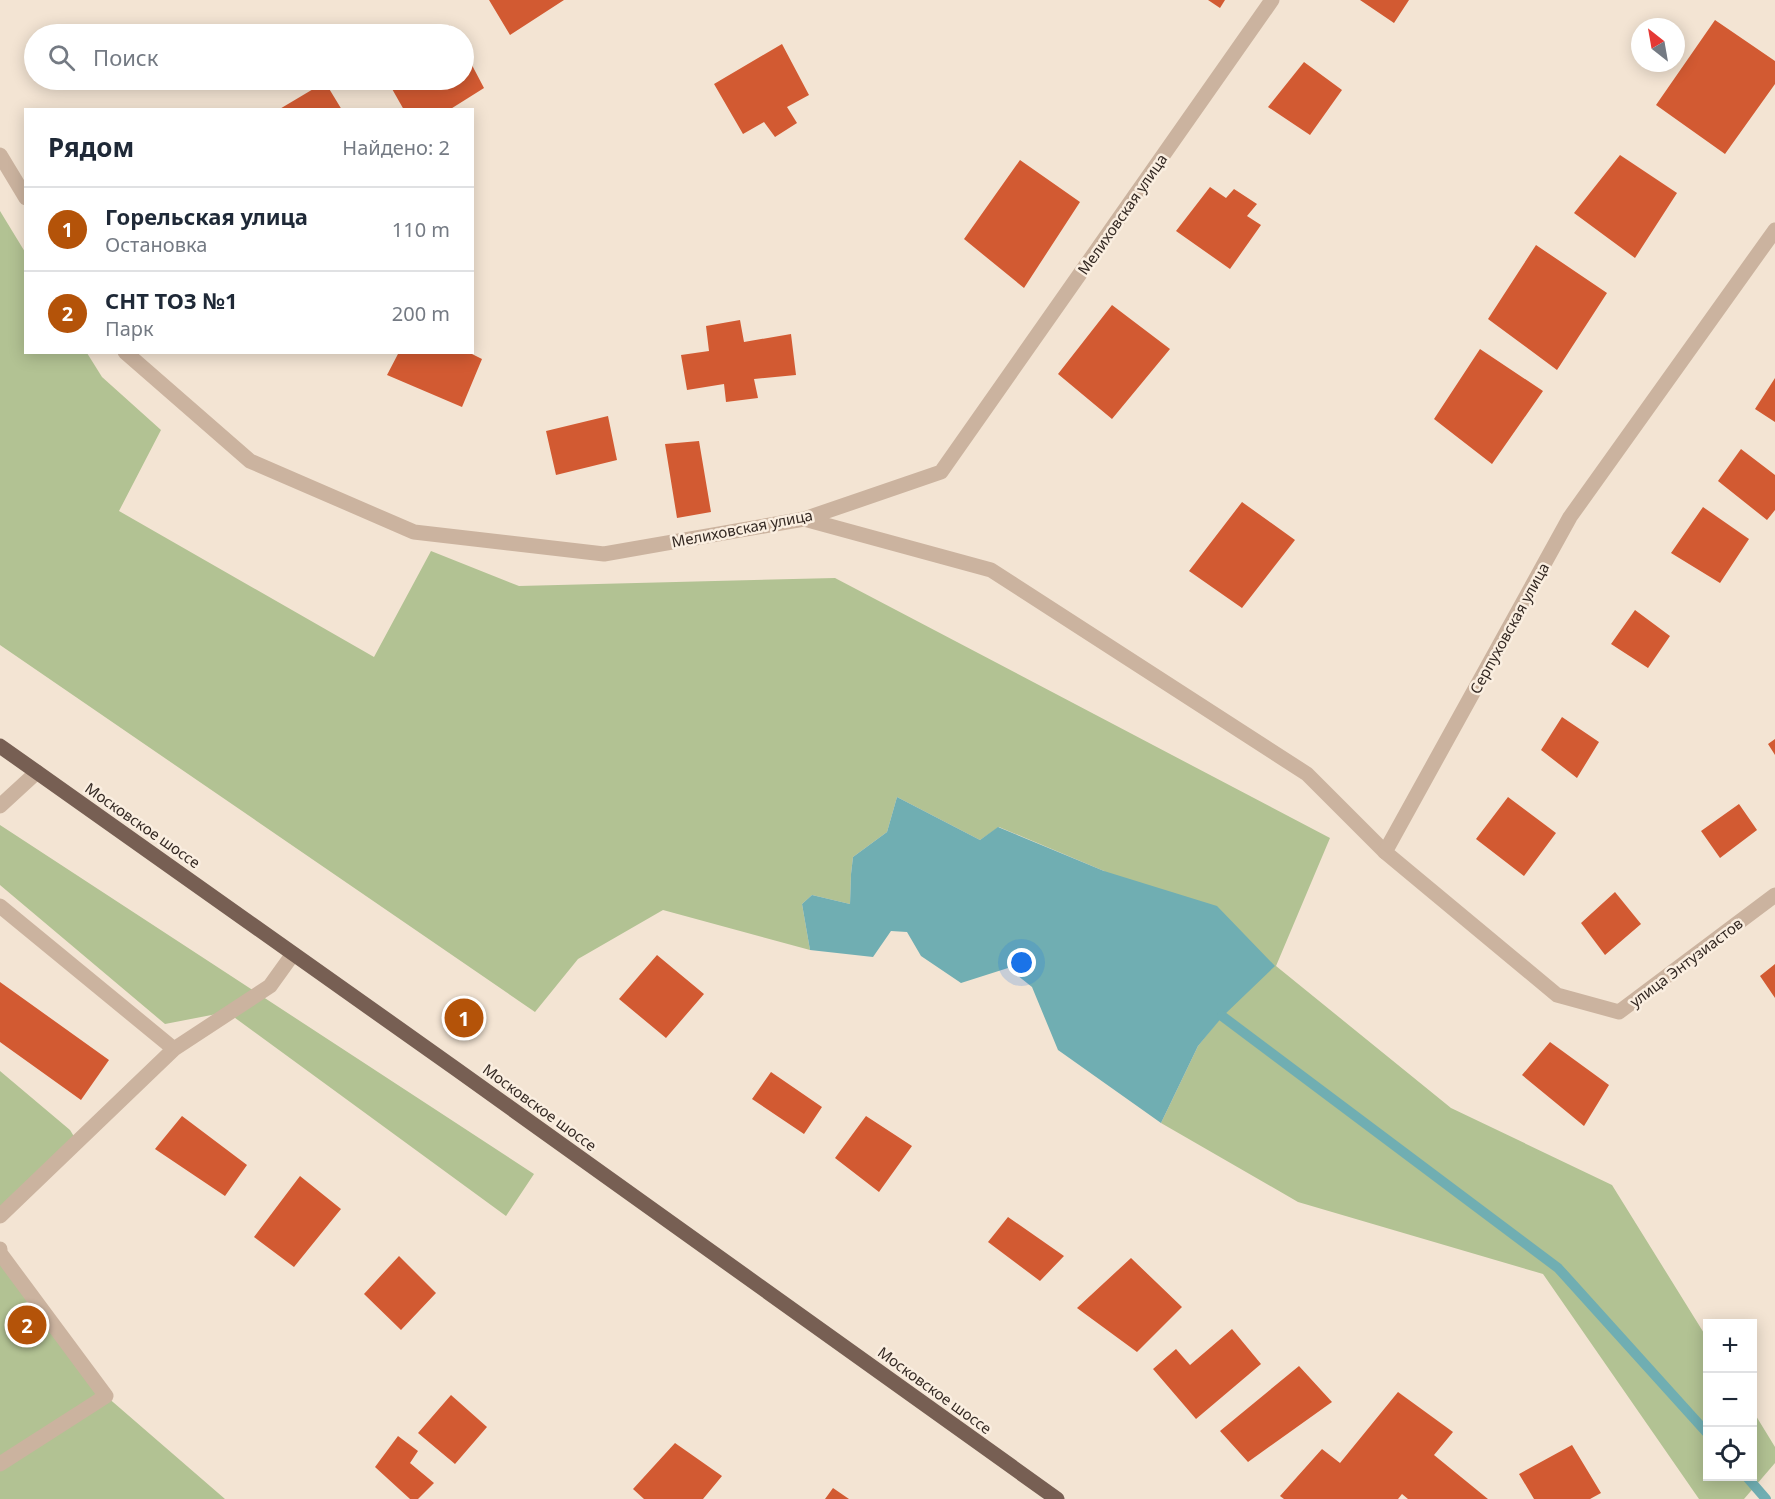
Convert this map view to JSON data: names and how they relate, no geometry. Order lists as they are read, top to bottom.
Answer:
{
  "streets": {
    "main road": ["Московское шоссе"],
    "street": ["Мелиховская улица", "Серпуховская улица", "улица Энтузиастов"]
  },
  "crossings": [
    ["Серпуховская улица", "улица Энтузиастов"]
  ],
  "north": "top left",
  "page": {
    "search": "Поиск",
    "heading": ["Рядом", "Найдено: 2"],
    "list": [
      {
        "mark": "1",
        "name": "Горельская улица",
        "note": "Остановка",
        "value": "110 m"
      },
      {
        "mark": "2",
        "name": "СНТ ТОЗ №1",
        "note": "Парк",
        "value": "200 m"
      }
    ],
    "pins": ["1", "2"],
    "map_buttons": ["+", "−"]
  }
}
